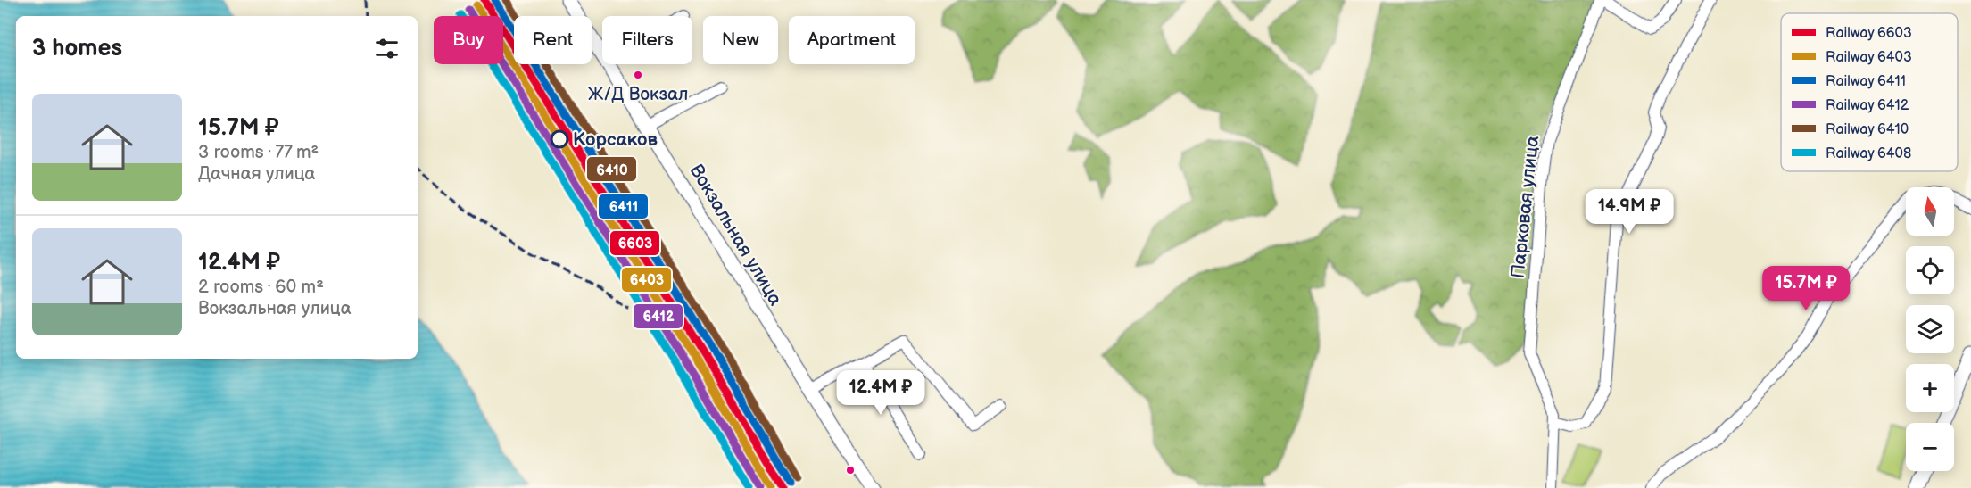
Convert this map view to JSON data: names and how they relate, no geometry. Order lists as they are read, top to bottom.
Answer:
{
  "streets": {
    "main road": ["Вокзальная улица"],
    "street": ["Парковая улица"]
  },
  "places": ["Ж/Д Вокзал", "Корсаков"],
  "lines": [
    "rail line 6603",
    "rail line 6411",
    "rail line 6410",
    "rail line 6403",
    "rail line 6412",
    "rail line 6408"
  ],
  "legend": [
    "Railway 6603",
    "Railway 6403",
    "Railway 6411",
    "Railway 6412",
    "Railway 6410",
    "Railway 6408"
  ],
  "north": "top",
  "page": {
    "chip": [
      "Buy",
      "Rent",
      "Filters",
      "New",
      "Apartment"
    ],
    "heading": "3 homes",
    "list": [
      {
        "name": "15.7M ₽",
        "note": "3 rooms · 77 m² · Дачная улица"
      },
      {
        "name": "12.4M ₽",
        "note": "2 rooms · 60 m² · Вокзальная улица"
      }
    ],
    "map_buttons": ["+", "−"],
    "price": ["14.9M ₽", "15.7M ₽", "12.4M ₽"]
  }
}
